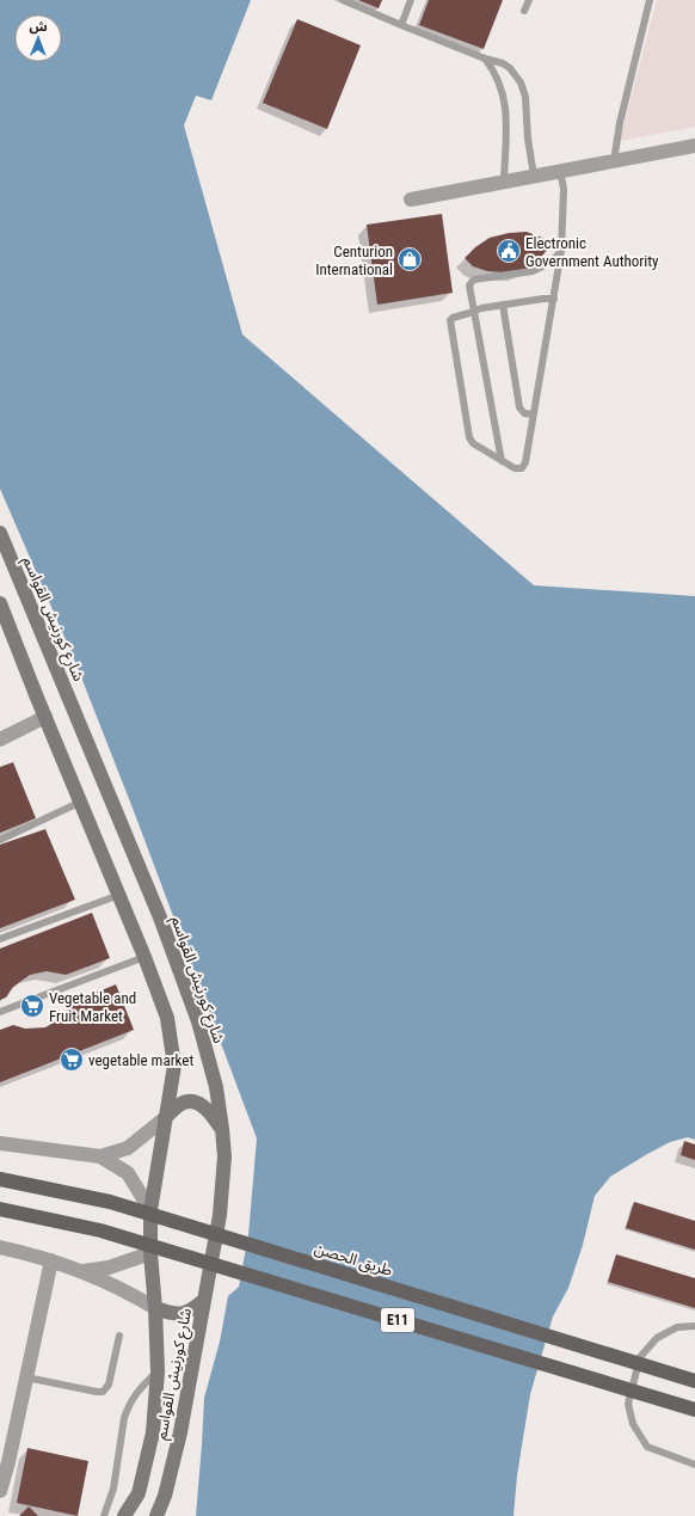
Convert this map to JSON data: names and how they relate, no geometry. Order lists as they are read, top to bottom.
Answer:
{
  "streets": {
    "main road": ["شارع كورنيش القواسم", "طريق الحصن", "E11"]
  },
  "places": {
    "public building": ["Electronic Government Authority"],
    "shop": ["Centurion International"],
    "supermarket": ["Vegetable and Fruit Market", "vegetable market"]
  },
  "north": "top"
}
